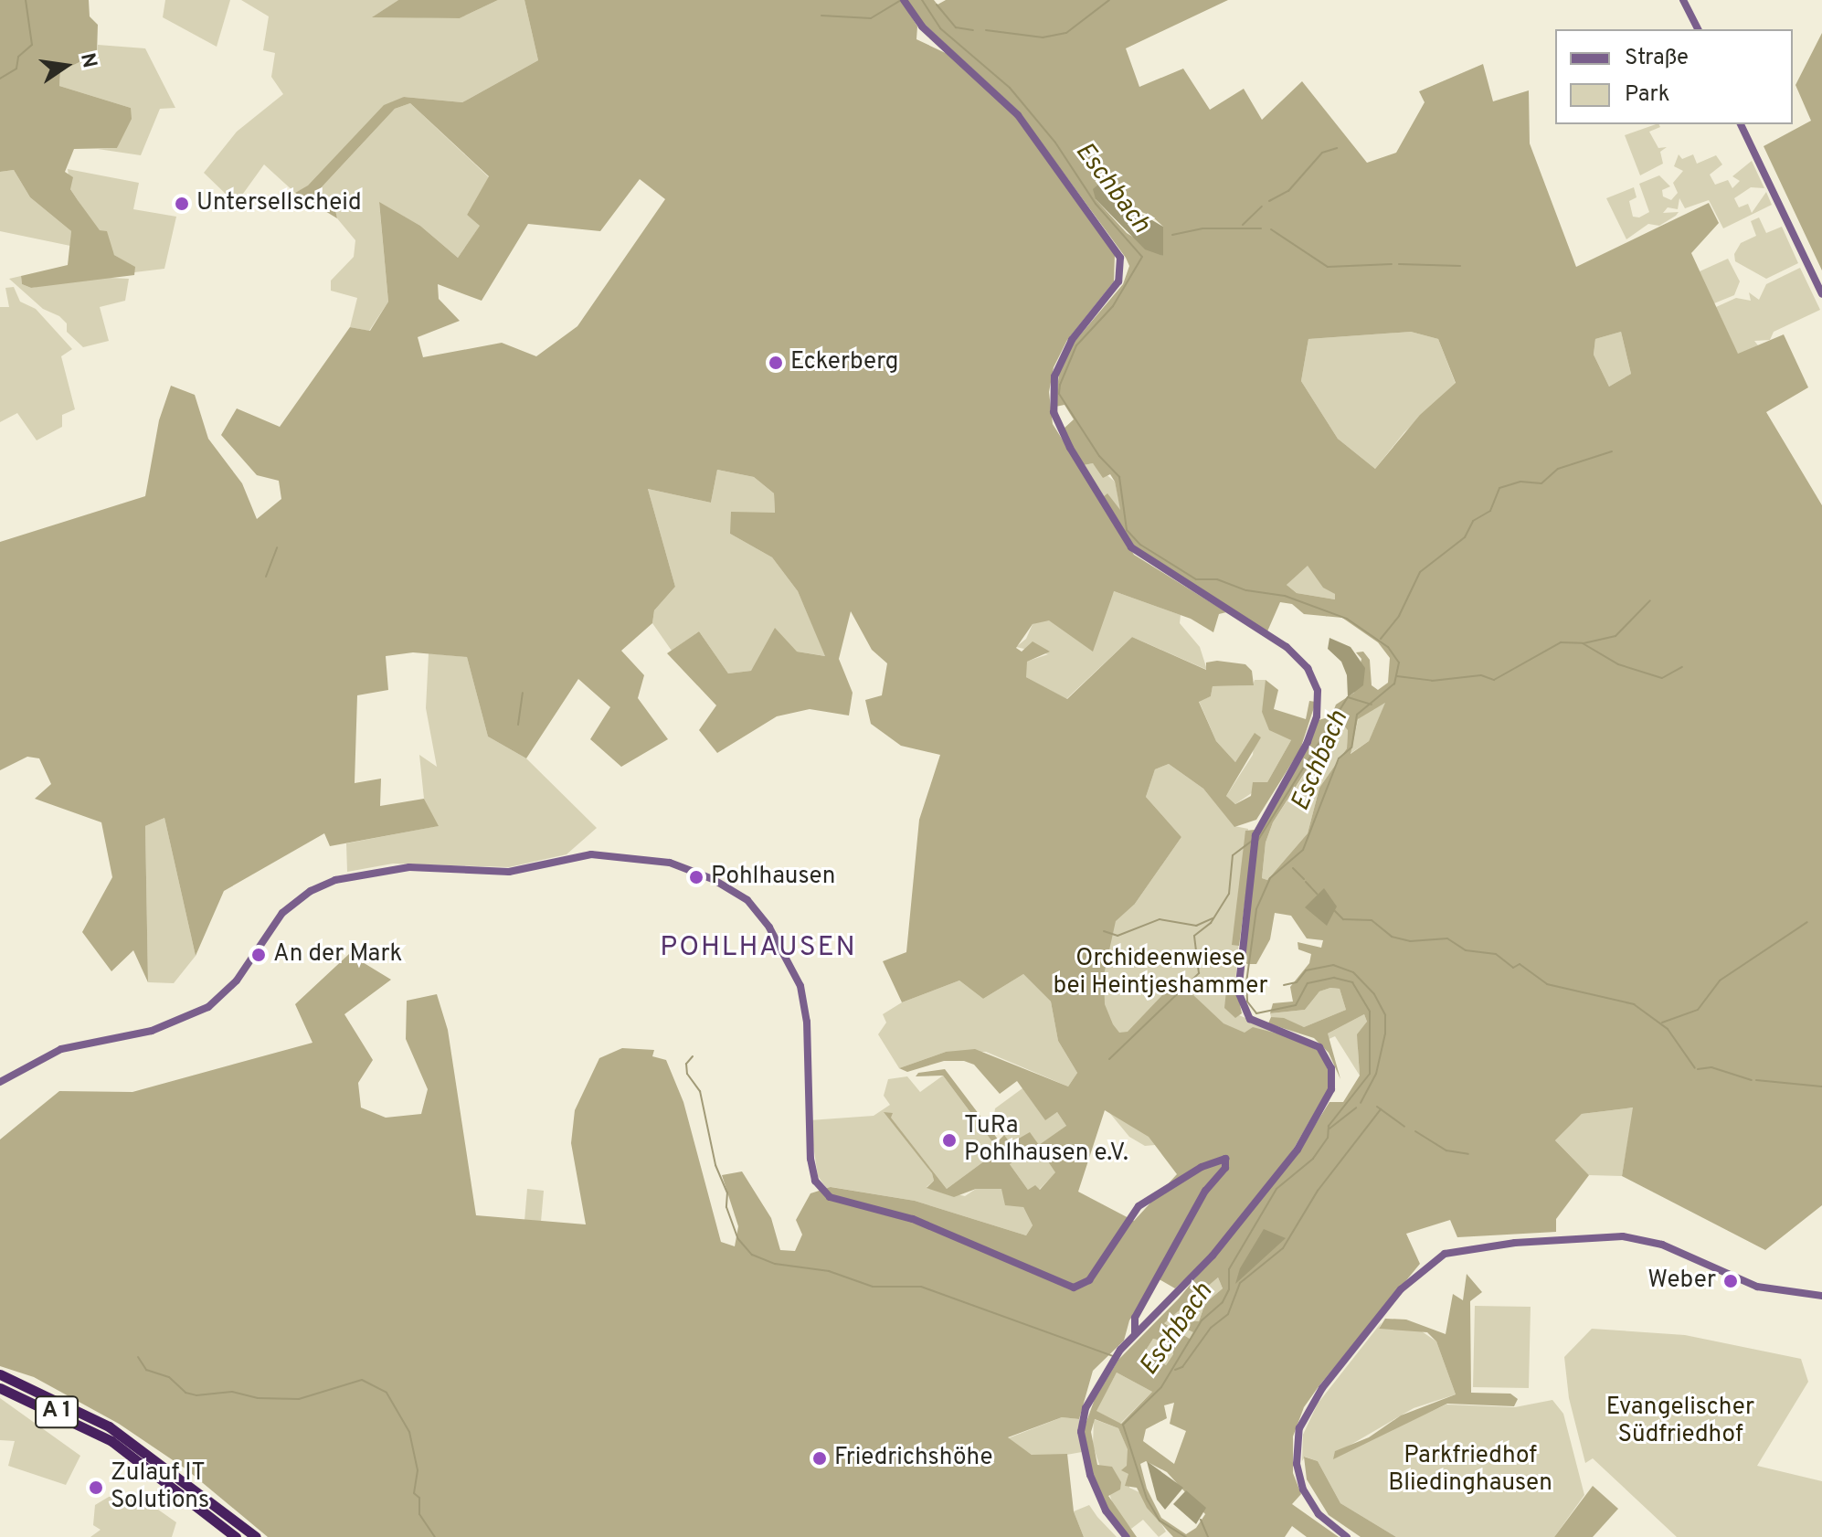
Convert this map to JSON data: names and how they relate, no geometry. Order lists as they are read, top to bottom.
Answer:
{
  "streets": {
    "highway": ["A 1"]
  },
  "districts": ["POHLHAUSEN"],
  "water": ["Eschbach"],
  "parks": ["Orchideenwiese bei Heintjeshammer", "Evangelischer Südfriedhof", "Parkfriedhof Bliedinghausen"],
  "places": [
    "Untersellscheid",
    "Eckerberg",
    "Pohlhausen",
    "An der Mark",
    "TuRa Pohlhausen e.V.",
    "Weber",
    "Friedrichshöhe",
    "Zulauf IT Solutions"
  ],
  "legend": ["Straße", "Park"],
  "north": "right"
}
